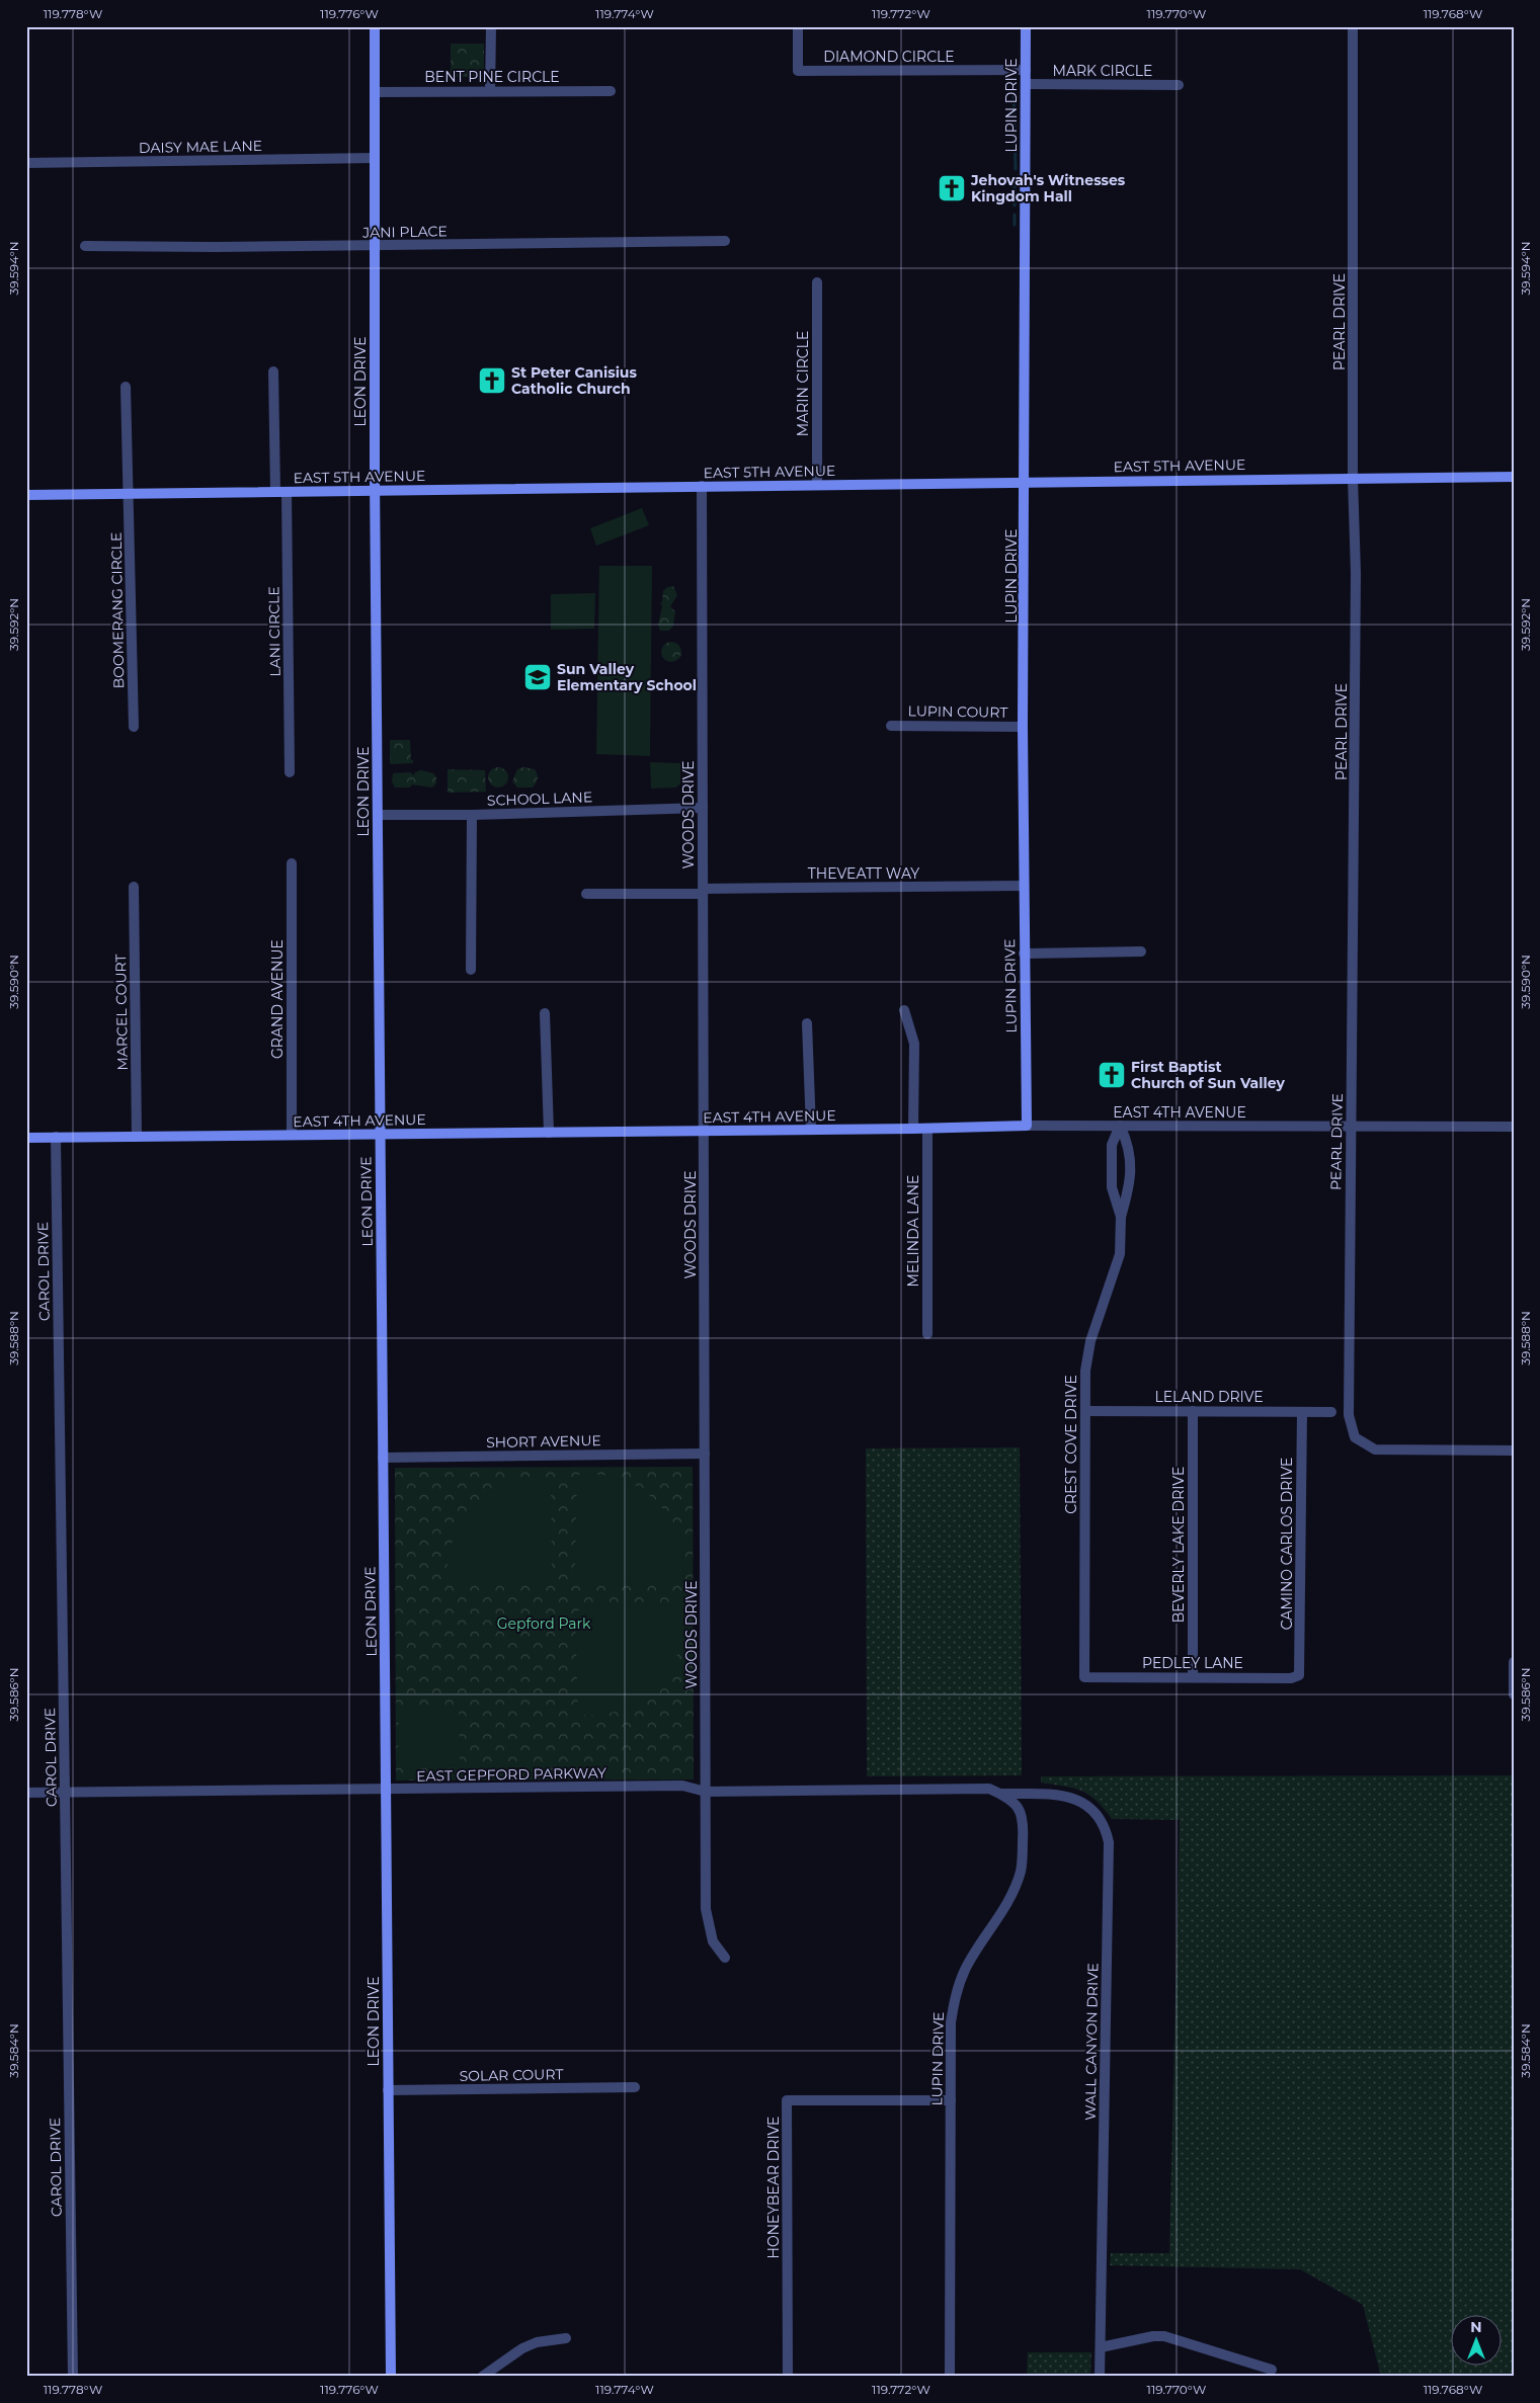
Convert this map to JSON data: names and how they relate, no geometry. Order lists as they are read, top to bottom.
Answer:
{
  "streets": {
    "street": [
      "DIAMOND CIRCLE",
      "MARK CIRCLE",
      "BENT PINE CIRCLE",
      "LUPIN DRIVE",
      "DAISY MAE LANE",
      "JANI PLACE",
      "PEARL DRIVE",
      "LEON DRIVE",
      "MARIN CIRCLE",
      "EAST 5TH AVENUE",
      "BOOMERANG CIRCLE",
      "LANI CIRCLE",
      "LUPIN COURT",
      "SCHOOL LANE",
      "WOODS DRIVE",
      "THEVEATT WAY",
      "GRAND AVENUE",
      "MARCEL COURT",
      "EAST 4TH AVENUE",
      "MELINDA LANE",
      "CAROL DRIVE",
      "LELAND DRIVE",
      "SHORT AVENUE",
      "CREST COVE DRIVE",
      "CAMINO CARLOS DRIVE",
      "BEVERLY LAKE DRIVE",
      "PEDLEY LANE",
      "EAST GEPFORD PARKWAY",
      "WALL CANYON DRIVE",
      "SOLAR COURT",
      "HONEYBEAR DRIVE"
    ]
  },
  "crossings": [
    ["DIAMOND CIRCLE", "LUPIN DRIVE"],
    ["MARK CIRCLE", "LUPIN DRIVE"],
    ["BENT PINE CIRCLE", "LEON DRIVE"],
    ["LUPIN DRIVE", "EAST 5TH AVENUE"],
    ["LUPIN DRIVE", "LUPIN COURT"],
    ["LUPIN DRIVE", "THEVEATT WAY"],
    ["LUPIN DRIVE", "EAST 4TH AVENUE"],
    ["LUPIN DRIVE", "EAST GEPFORD PARKWAY"],
    ["LUPIN DRIVE", "WALL CANYON DRIVE"],
    ["LUPIN DRIVE", "HONEYBEAR DRIVE"],
    ["DAISY MAE LANE", "LEON DRIVE"],
    ["JANI PLACE", "LEON DRIVE"],
    ["PEARL DRIVE", "EAST 5TH AVENUE"],
    ["PEARL DRIVE", "EAST 4TH AVENUE"],
    ["LEON DRIVE", "EAST 5TH AVENUE"],
    ["LEON DRIVE", "SCHOOL LANE"],
    ["LEON DRIVE", "EAST 4TH AVENUE"],
    ["LEON DRIVE", "SHORT AVENUE"],
    ["LEON DRIVE", "EAST GEPFORD PARKWAY"],
    ["LEON DRIVE", "SOLAR COURT"],
    ["MARIN CIRCLE", "EAST 5TH AVENUE"],
    ["EAST 5TH AVENUE", "BOOMERANG CIRCLE"],
    ["EAST 5TH AVENUE", "LANI CIRCLE"],
    ["EAST 5TH AVENUE", "WOODS DRIVE"],
    ["SCHOOL LANE", "WOODS DRIVE"],
    ["WOODS DRIVE", "THEVEATT WAY"],
    ["WOODS DRIVE", "EAST 4TH AVENUE"],
    ["WOODS DRIVE", "SHORT AVENUE"],
    ["WOODS DRIVE", "EAST GEPFORD PARKWAY"],
    ["GRAND AVENUE", "EAST 4TH AVENUE"],
    ["MARCEL COURT", "EAST 4TH AVENUE"],
    ["EAST 4TH AVENUE", "MELINDA LANE"],
    ["EAST 4TH AVENUE", "CAROL DRIVE"],
    ["EAST 4TH AVENUE", "CREST COVE DRIVE"],
    ["CAROL DRIVE", "EAST GEPFORD PARKWAY"],
    ["LELAND DRIVE", "CREST COVE DRIVE"],
    ["LELAND DRIVE", "CAMINO CARLOS DRIVE"],
    ["LELAND DRIVE", "BEVERLY LAKE DRIVE"],
    ["CREST COVE DRIVE", "PEDLEY LANE"],
    ["CAMINO CARLOS DRIVE", "PEDLEY LANE"],
    ["BEVERLY LAKE DRIVE", "PEDLEY LANE"],
    ["EAST GEPFORD PARKWAY", "WALL CANYON DRIVE"]
  ],
  "parks": ["Gepford Park"],
  "places": {
    "church": ["Jehovah's Witnesses Kingdom Hall", "St Peter Canisius Catholic Church", "First Baptist Church of Sun Valley"],
    "school or university": ["Sun Valley Elementary School"]
  },
  "north": "top",
  "coordinates": [
    "119.778°W",
    "119.776°W",
    "119.774°W",
    "119.772°W",
    "119.770°W",
    "119.768°W",
    "39.594°N",
    "39.592°N",
    "39.590°N",
    "39.588°N",
    "39.586°N",
    "39.584°N"
  ]
}
